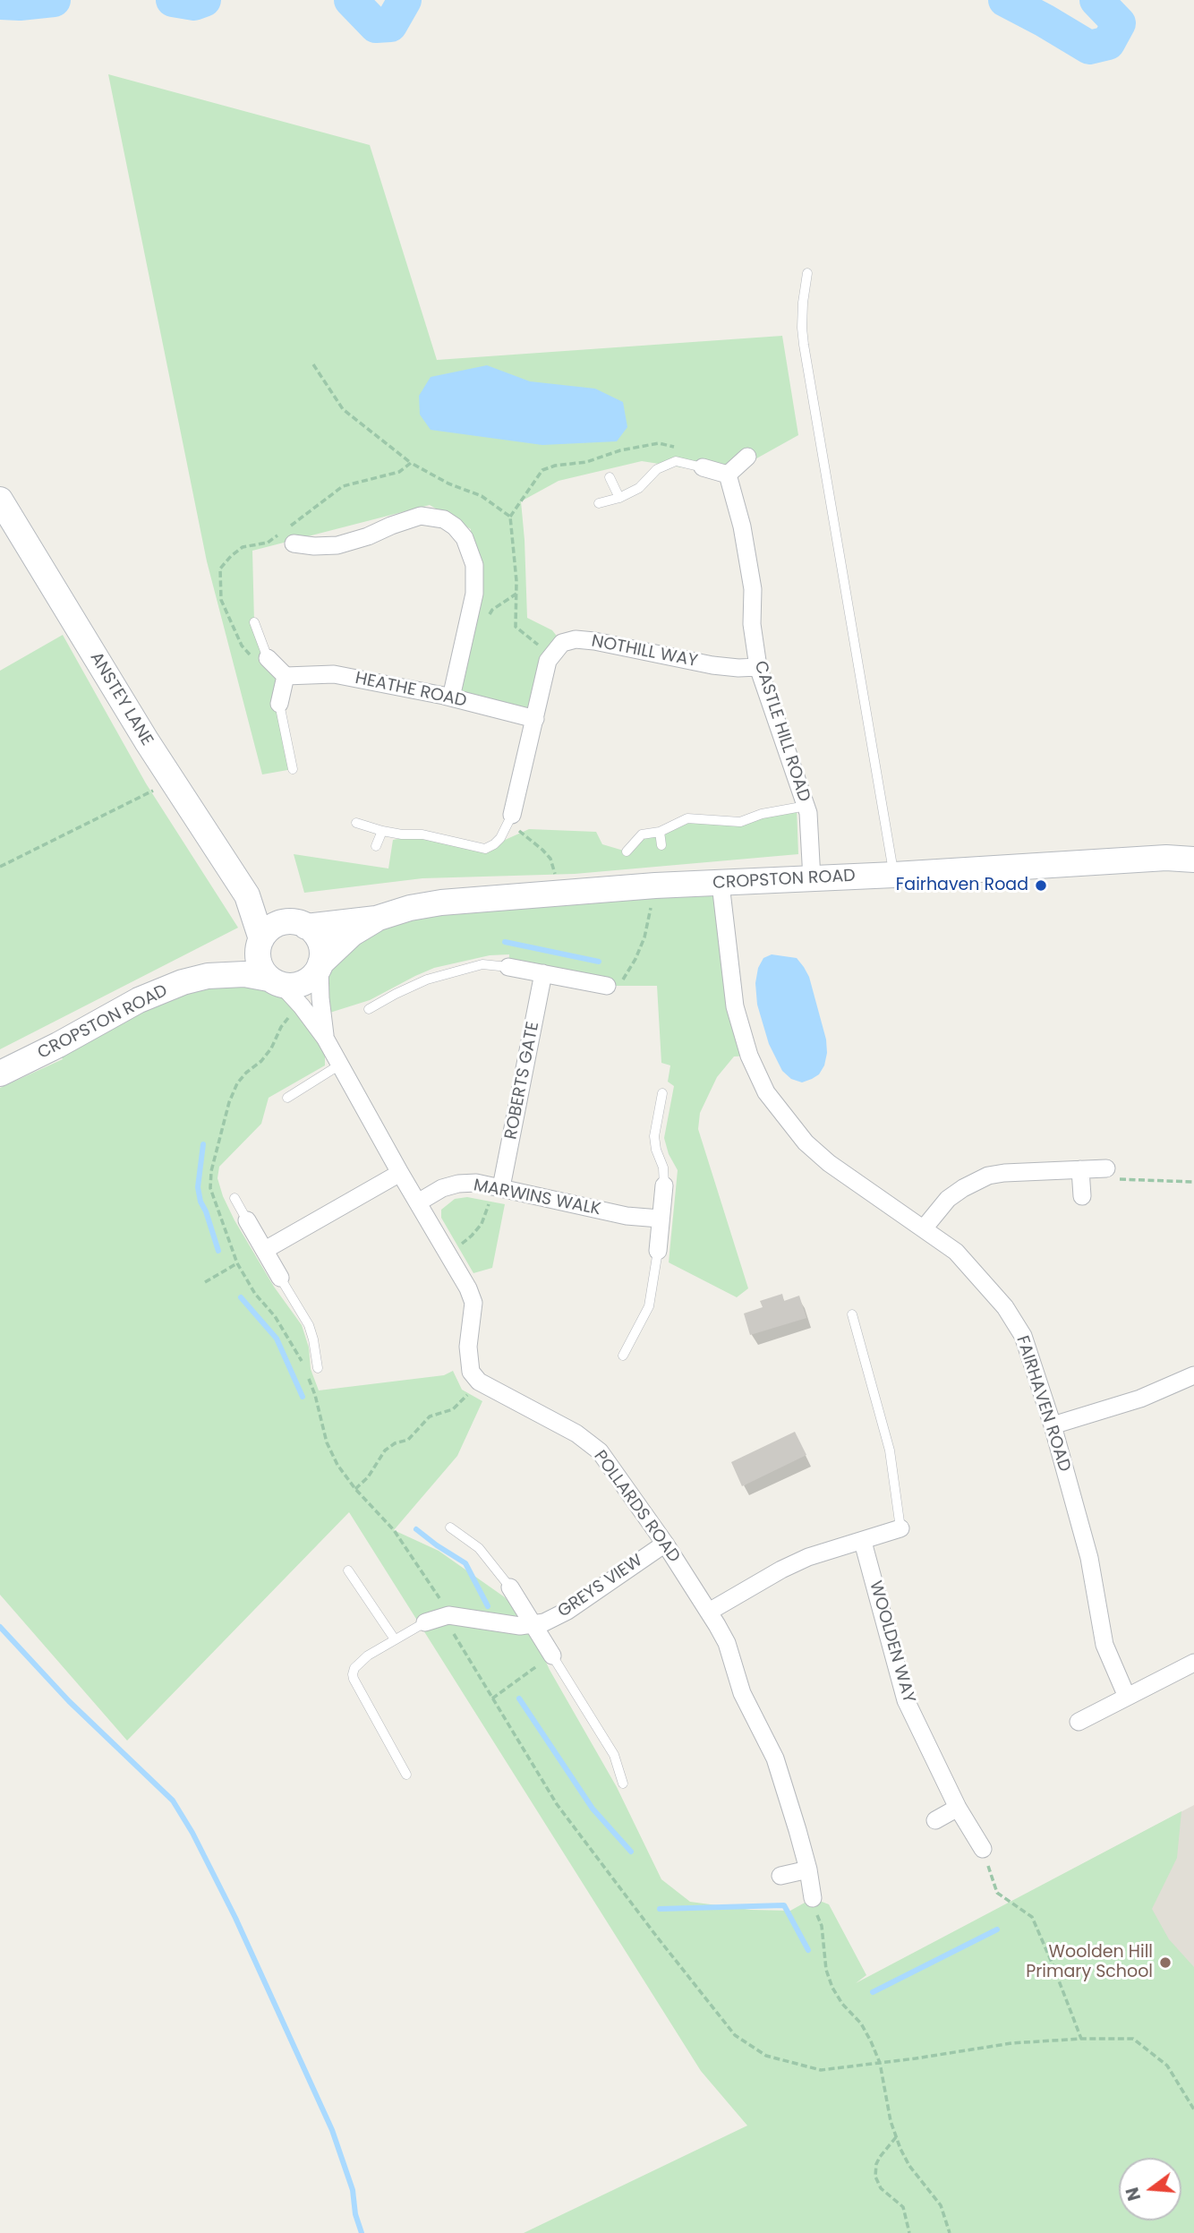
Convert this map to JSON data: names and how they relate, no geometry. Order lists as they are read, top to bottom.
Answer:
{
  "streets": {
    "street": [
      "NOTHILL WAY",
      "HEATHE ROAD",
      "ANSTEY LANE",
      "CASTLE HILL ROAD",
      "CROPSTON ROAD",
      "ROBERTS GATE",
      "MARWINS WALK",
      "FAIRHAVEN ROAD",
      "POLLARDS ROAD",
      "GREYS VIEW",
      "WOOLDEN WAY"
    ]
  },
  "crossings": [
    ["NOTHILL WAY", "HEATHE ROAD"],
    ["NOTHILL WAY", "CASTLE HILL ROAD"],
    ["ANSTEY LANE", "CROPSTON ROAD"],
    ["CASTLE HILL ROAD", "CROPSTON ROAD"],
    ["CROPSTON ROAD", "FAIRHAVEN ROAD"],
    ["ROBERTS GATE", "MARWINS WALK"],
    ["POLLARDS ROAD", "GREYS VIEW"]
  ],
  "places": ["Fairhaven Road", "Woolden Hill Primary School"],
  "north": "left"
}
